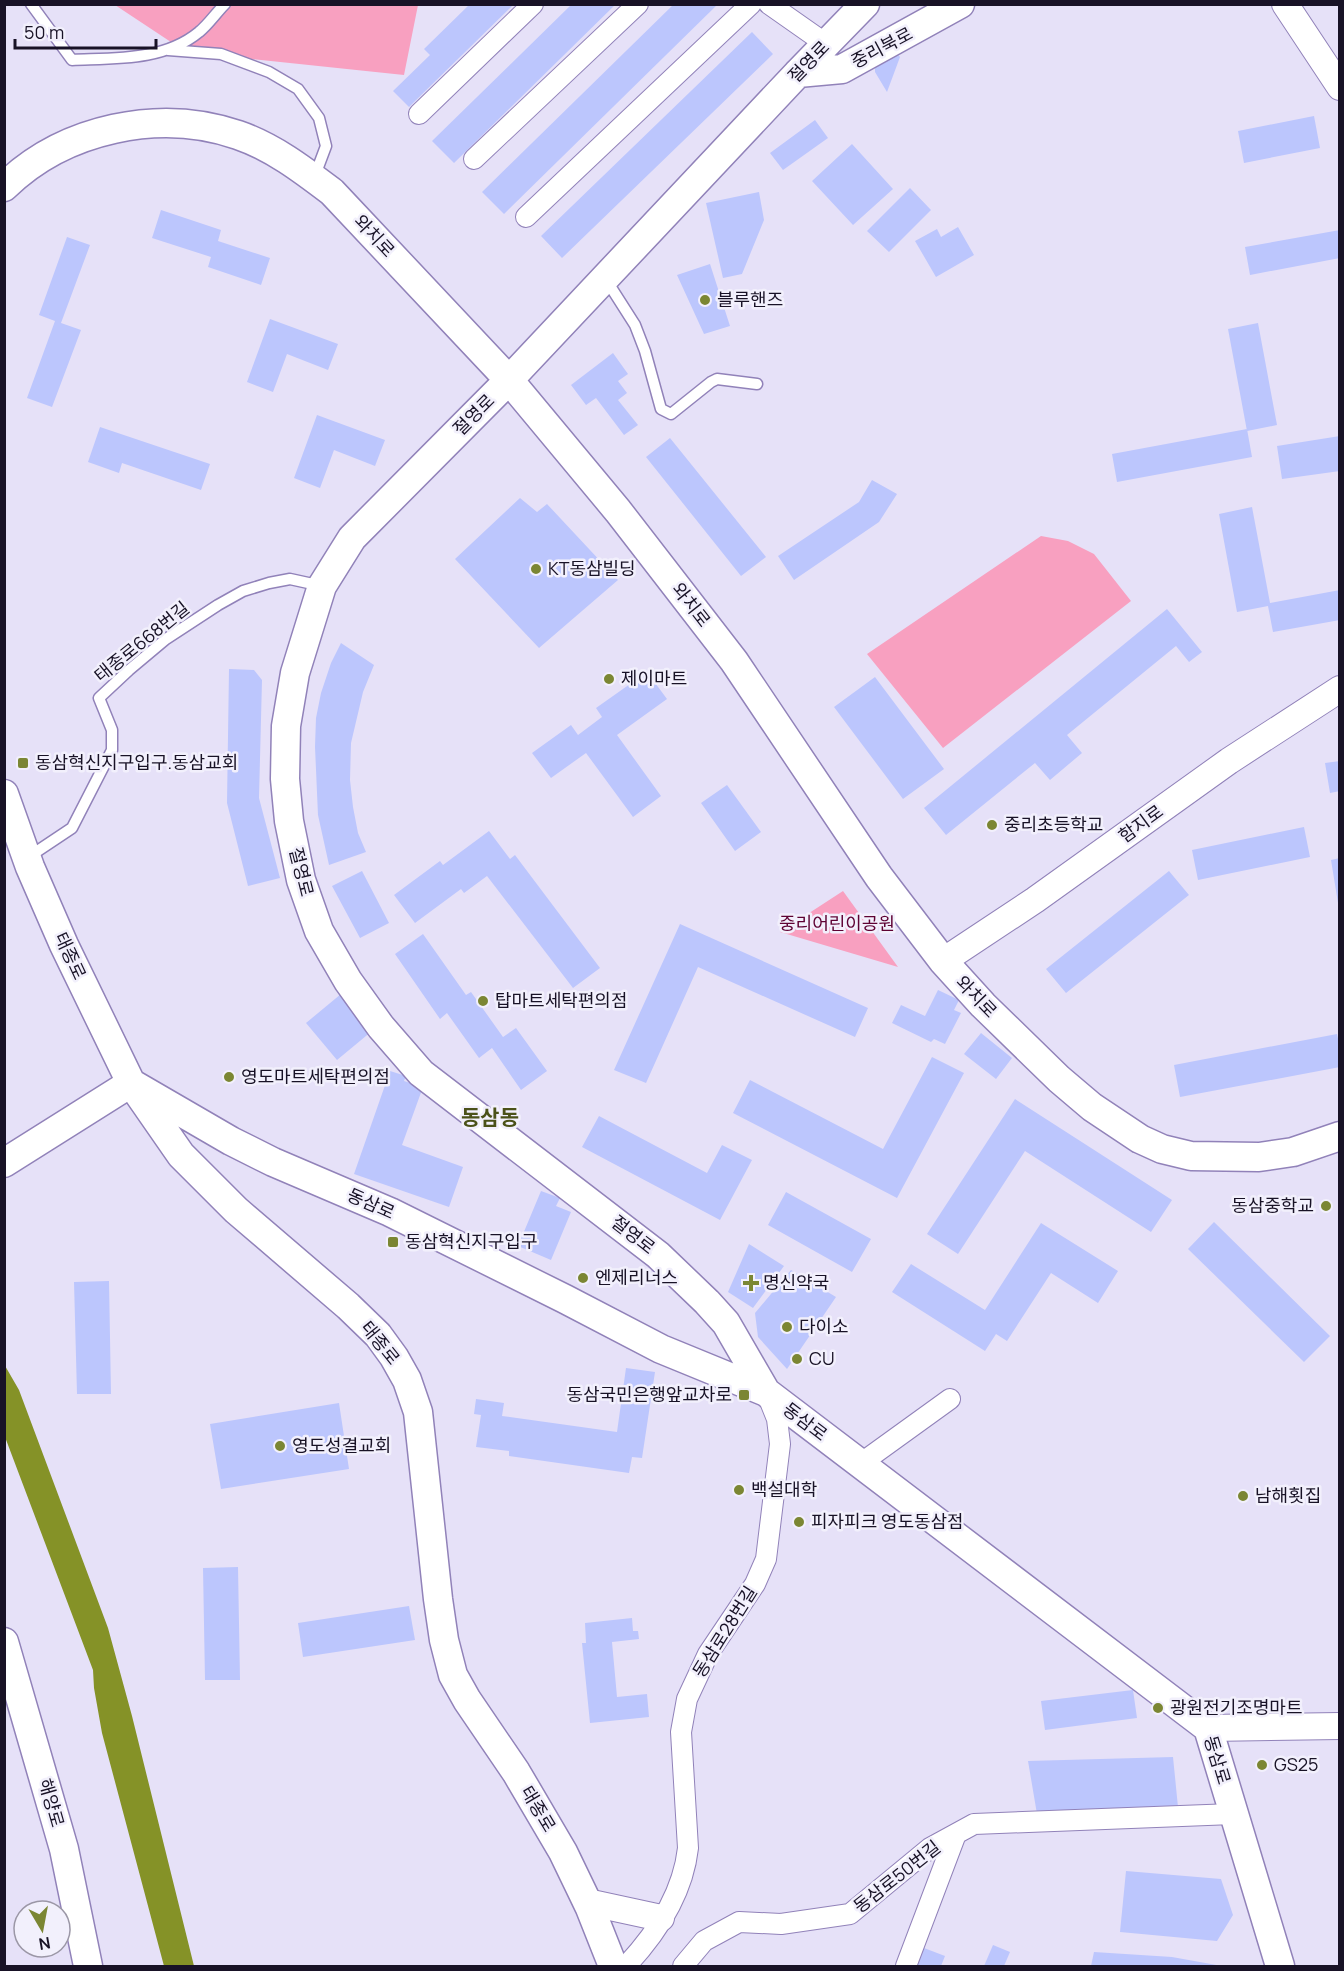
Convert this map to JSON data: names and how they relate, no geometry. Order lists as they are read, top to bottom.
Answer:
{
  "streets": {
    "main road": [
      "중리북로",
      "절영로",
      "와치로",
      "태종로",
      "동삼로",
      "해양로"
    ],
    "street": ["함지로", "동삼로28번길", "동삼로50번길"],
    "lane": ["태종로668번길"]
  },
  "crossings": [
    ["중리북로", "절영로"],
    ["절영로", "와치로"],
    ["절영로", "태종로668번길"],
    ["절영로", "동삼로"],
    ["절영로", "동삼로28번길"],
    ["와치로", "함지로"],
    ["태종로668번길", "태종로"],
    ["태종로", "동삼로"],
    ["동삼로", "동삼로28번길"],
    ["동삼로", "동삼로50번길"]
  ],
  "districts": ["동삼동"],
  "parks": ["중리어린이공원"],
  "places": {
    "other": [
      "블루핸즈",
      "KT동삼빌딩",
      "제이마트",
      "중리초등학교",
      "탑마트세탁편의점",
      "영도마트세탁편의점",
      "동삼중학교",
      "엔제리너스",
      "다이소",
      "CU",
      "영도성결교회",
      "백설대학",
      "남해횟집",
      "피자피크 영도동삼점",
      "광원전기조명마트",
      "GS25"
    ],
    "transit": ["동삼혁신지구입구.동삼교회", "동삼혁신지구입구", "동삼국민은행앞교차로"],
    "health": ["명신약국"]
  },
  "scale_bar": "50 m",
  "north": "bottom"
}
